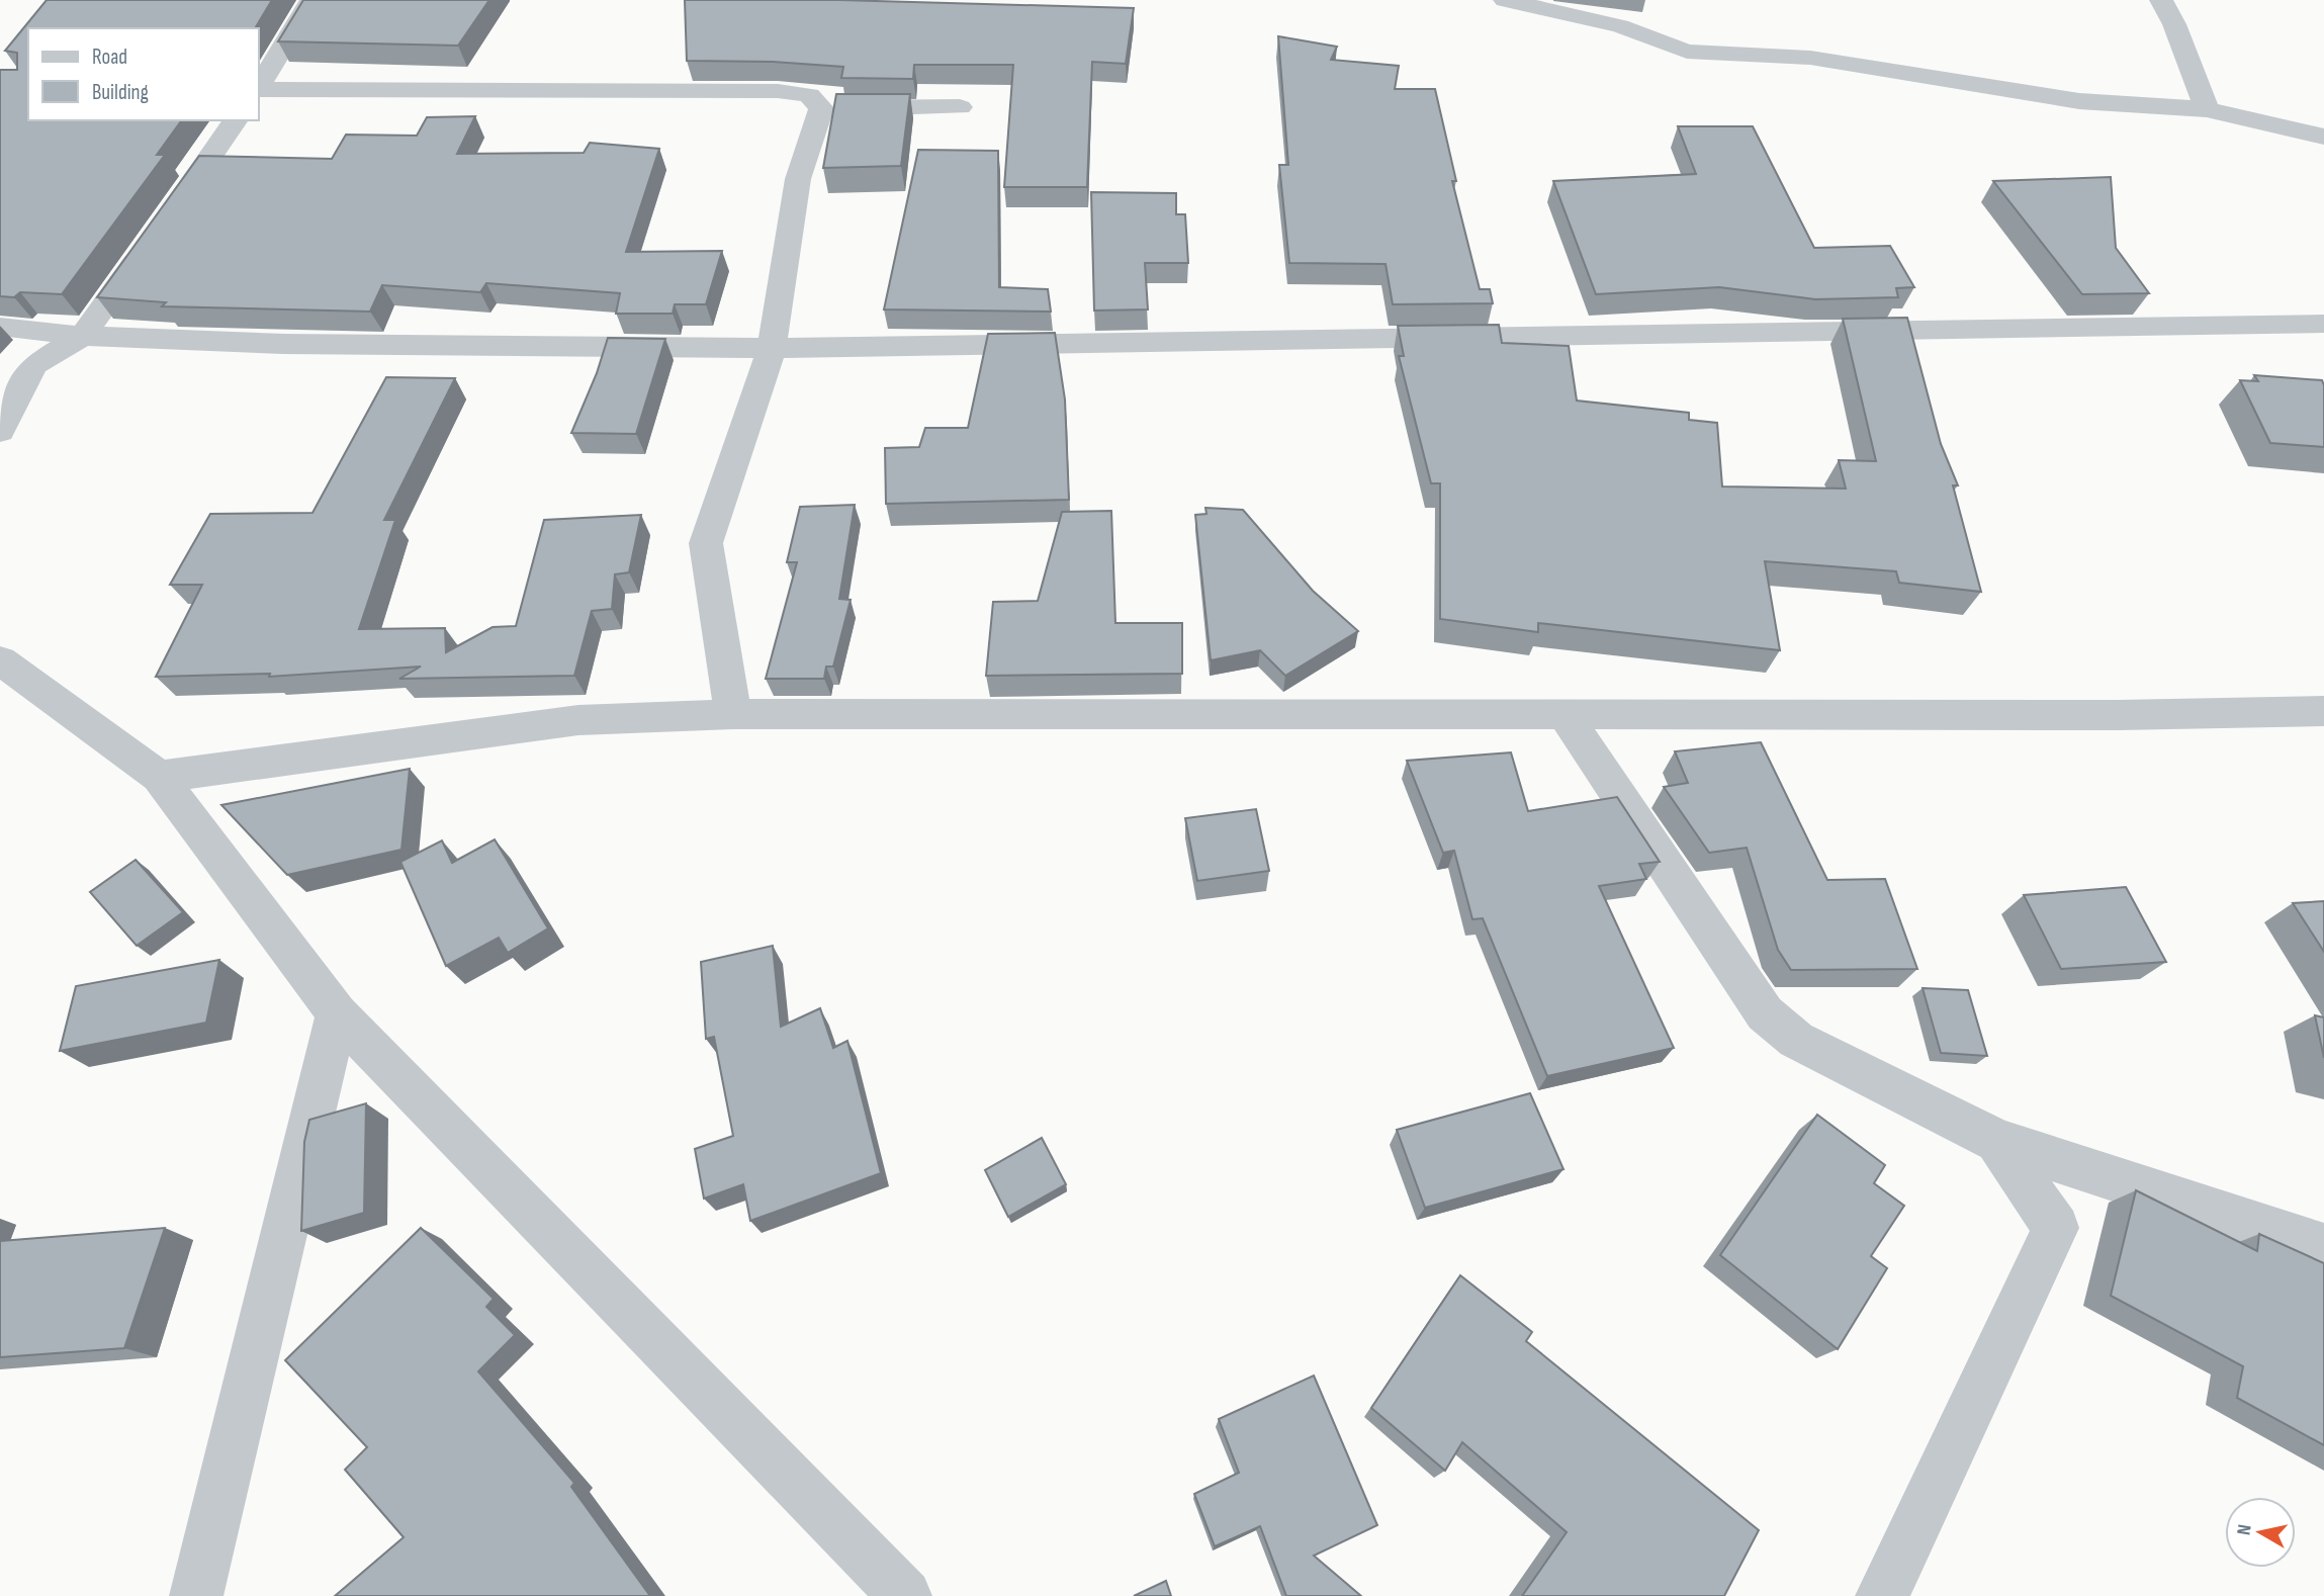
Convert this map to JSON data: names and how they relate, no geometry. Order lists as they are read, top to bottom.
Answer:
{
  "legend": ["Road", "Building"],
  "north": "left"
}
